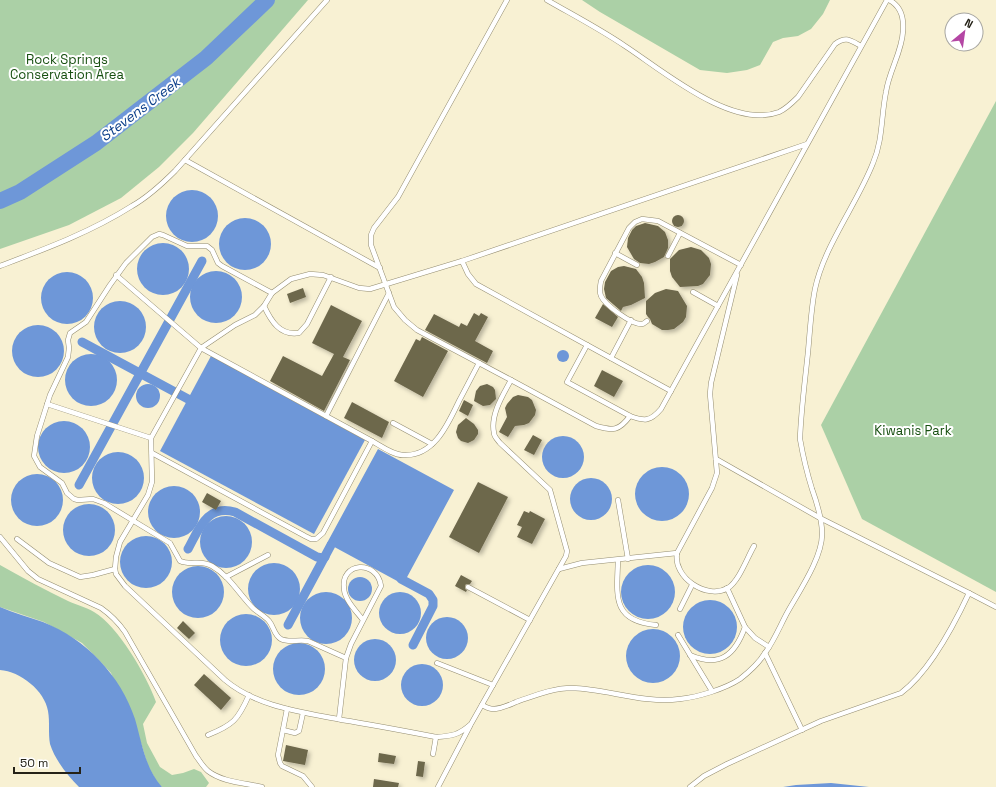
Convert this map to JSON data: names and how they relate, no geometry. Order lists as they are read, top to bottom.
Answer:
{
  "water": ["Stevens Creek"],
  "parks": ["Rock Springs Conservation Area", "Kiwanis Park"],
  "scale_bar": "50 m",
  "north": "top right"
}
